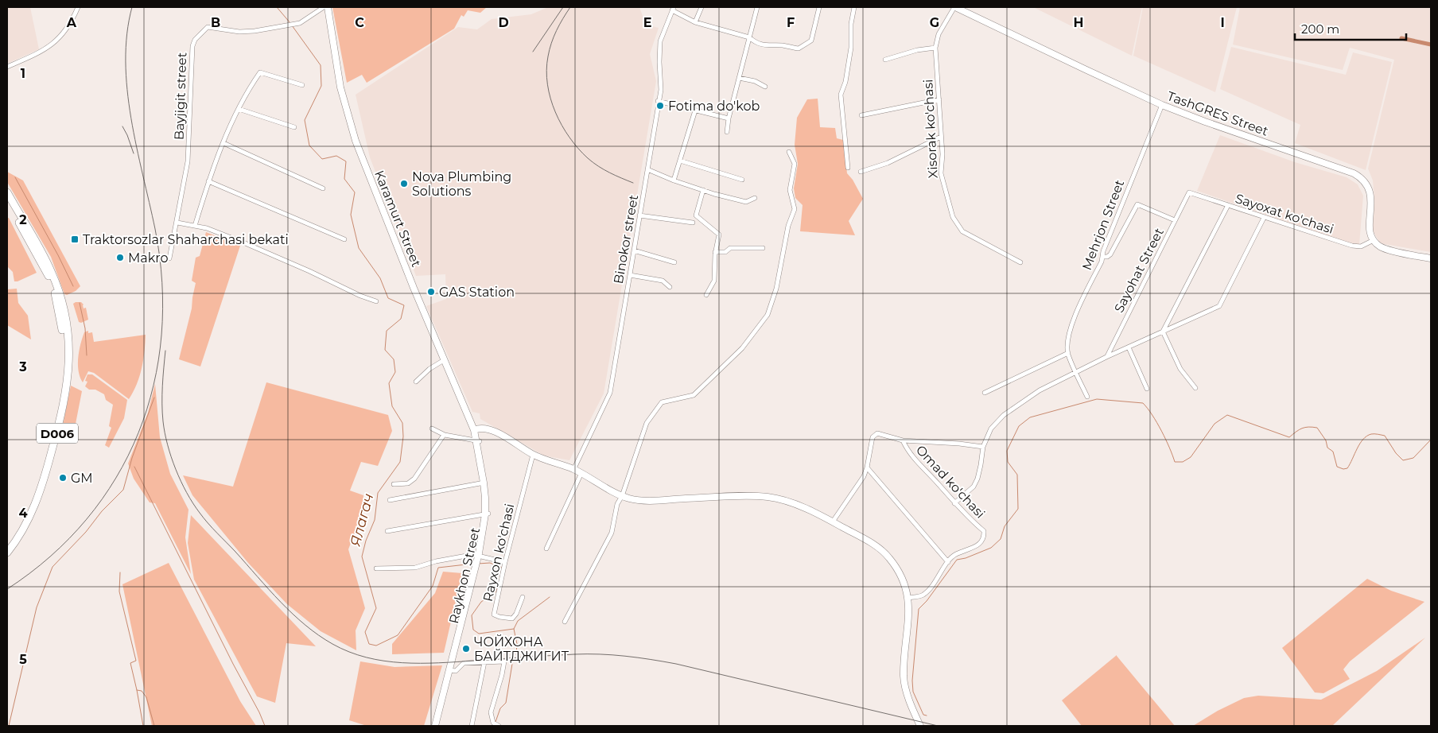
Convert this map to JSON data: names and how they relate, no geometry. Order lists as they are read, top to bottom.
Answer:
{
  "streets": {
    "main road": [
      "TashGRES Street",
      "Karamurt Street",
      "D006",
      "Raykhon Street"
    ],
    "street": [
      "Bayjigit street",
      "Xisorak ko'chasi",
      "Sayoxat ko'chasi",
      "Mehrjon Street",
      "Binokor street",
      "Sayohat Street",
      "Omad ko'chasi",
      "Rayxon ko'chasi"
    ]
  },
  "crossings": [
    ["TashGRES Street", "Xisorak ko'chasi"],
    ["TashGRES Street", "Sayoxat ko'chasi"],
    ["TashGRES Street", "Mehrjon Street"],
    ["Sayoxat ko'chasi", "Sayohat Street"],
    ["Karamurt Street", "Raykhon Street"]
  ],
  "water": ["Ялагач"],
  "places": {
    "other": [
      "Fotima do'kob",
      "Nova Plumbing Solutions",
      "Makro",
      "GAS Station",
      "GM",
      "ЧОЙХОНА БАЙТДЖИГИТ"
    ],
    "transit": ["Traktorsozlar Shaharchasi bekati"]
  },
  "scale_bar": "200 m",
  "grid": {
    "columns": [
      "A",
      "B",
      "C",
      "D",
      "E",
      "F",
      "G",
      "H",
      "I"
    ],
    "rows": [
      "1",
      "2",
      "3",
      "4",
      "5"
    ]
  }
}
